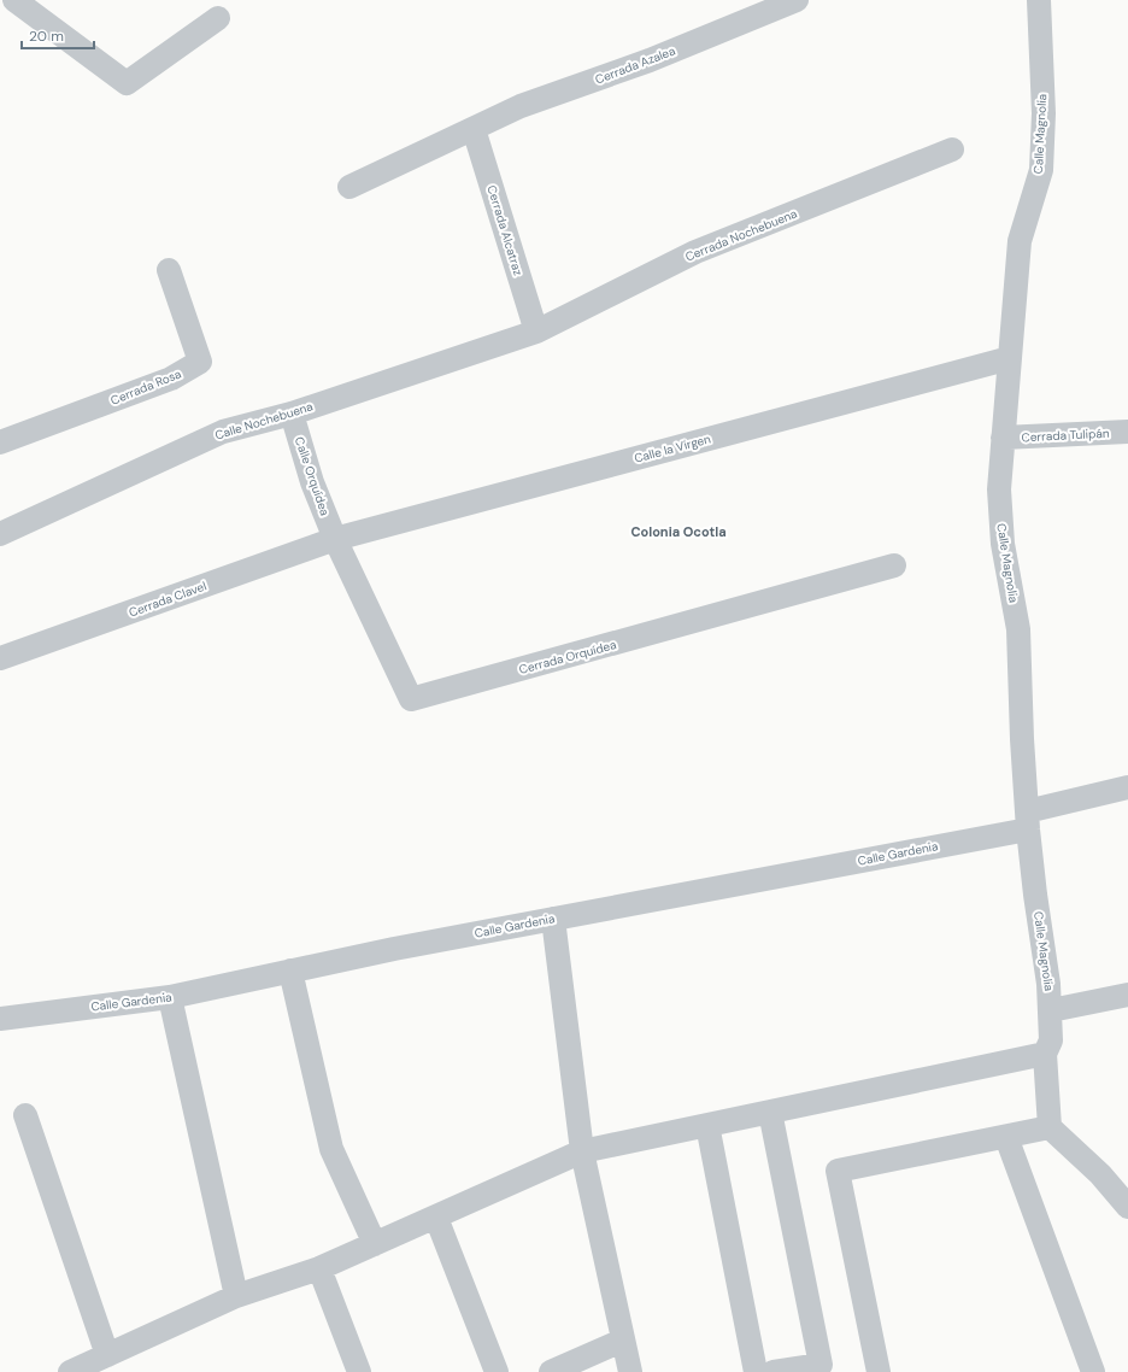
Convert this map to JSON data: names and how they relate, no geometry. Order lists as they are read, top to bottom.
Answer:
{
  "streets": {
    "street": [
      "Cerrada Azalea",
      "Calle Magnolia",
      "Cerrada Alcatraz",
      "Cerrada Nochebuena",
      "Cerrada Rosa",
      "Calle Nochebuena",
      "Cerrada Tulipán",
      "Calle la Virgen",
      "Calle Orquídea",
      "Cerrada Clavel",
      "Cerrada Orquídea",
      "Calle Gardenia"
    ]
  },
  "crossings": [
    ["Cerrada Azalea", "Cerrada Alcatraz"],
    ["Calle Magnolia", "Cerrada Tulipán"],
    ["Calle Magnolia", "Calle la Virgen"],
    ["Calle Magnolia", "Calle Gardenia"],
    ["Cerrada Alcatraz", "Cerrada Nochebuena"],
    ["Cerrada Alcatraz", "Calle Nochebuena"],
    ["Cerrada Nochebuena", "Calle Nochebuena"],
    ["Calle Nochebuena", "Calle Orquídea"],
    ["Calle la Virgen", "Calle Orquídea"],
    ["Calle la Virgen", "Cerrada Clavel"],
    ["Calle la Virgen", "Cerrada Orquídea"],
    ["Calle Orquídea", "Cerrada Clavel"],
    ["Calle Orquídea", "Cerrada Orquídea"],
    ["Cerrada Clavel", "Cerrada Orquídea"]
  ],
  "districts": ["Colonia Ocotla"],
  "scale_bar": "20 m"
}
